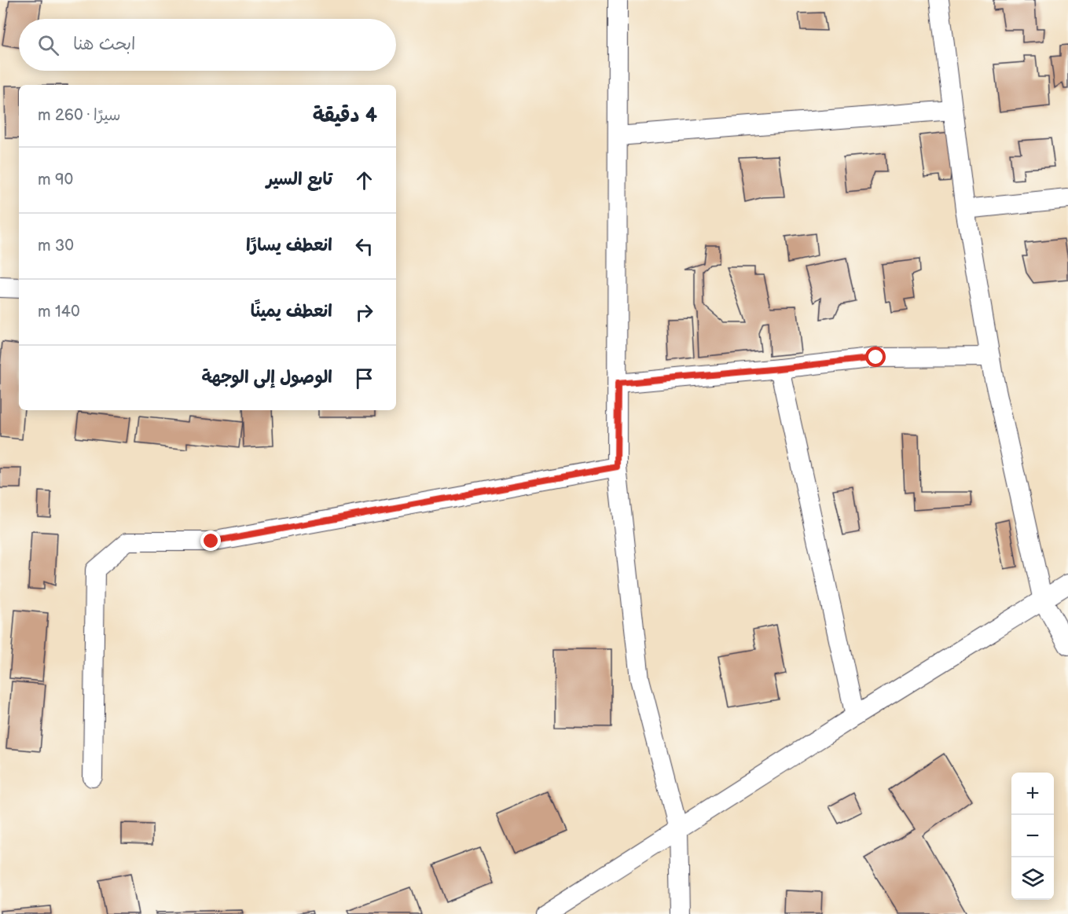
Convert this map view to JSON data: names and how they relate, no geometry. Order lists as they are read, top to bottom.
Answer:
{
  "page": {
    "search": "ابحث هنا",
    "heading": ["4 دقيقة", "سيرًا · 260 m"],
    "list": [
      ["تابع السير", "90 m"],
      ["انعطف يسارًا", "30 m"],
      ["انعطف يمينًا", "140 m"],
      "الوصول إلى الوجهة"
    ],
    "map_buttons": ["+", "−"]
  }
}
